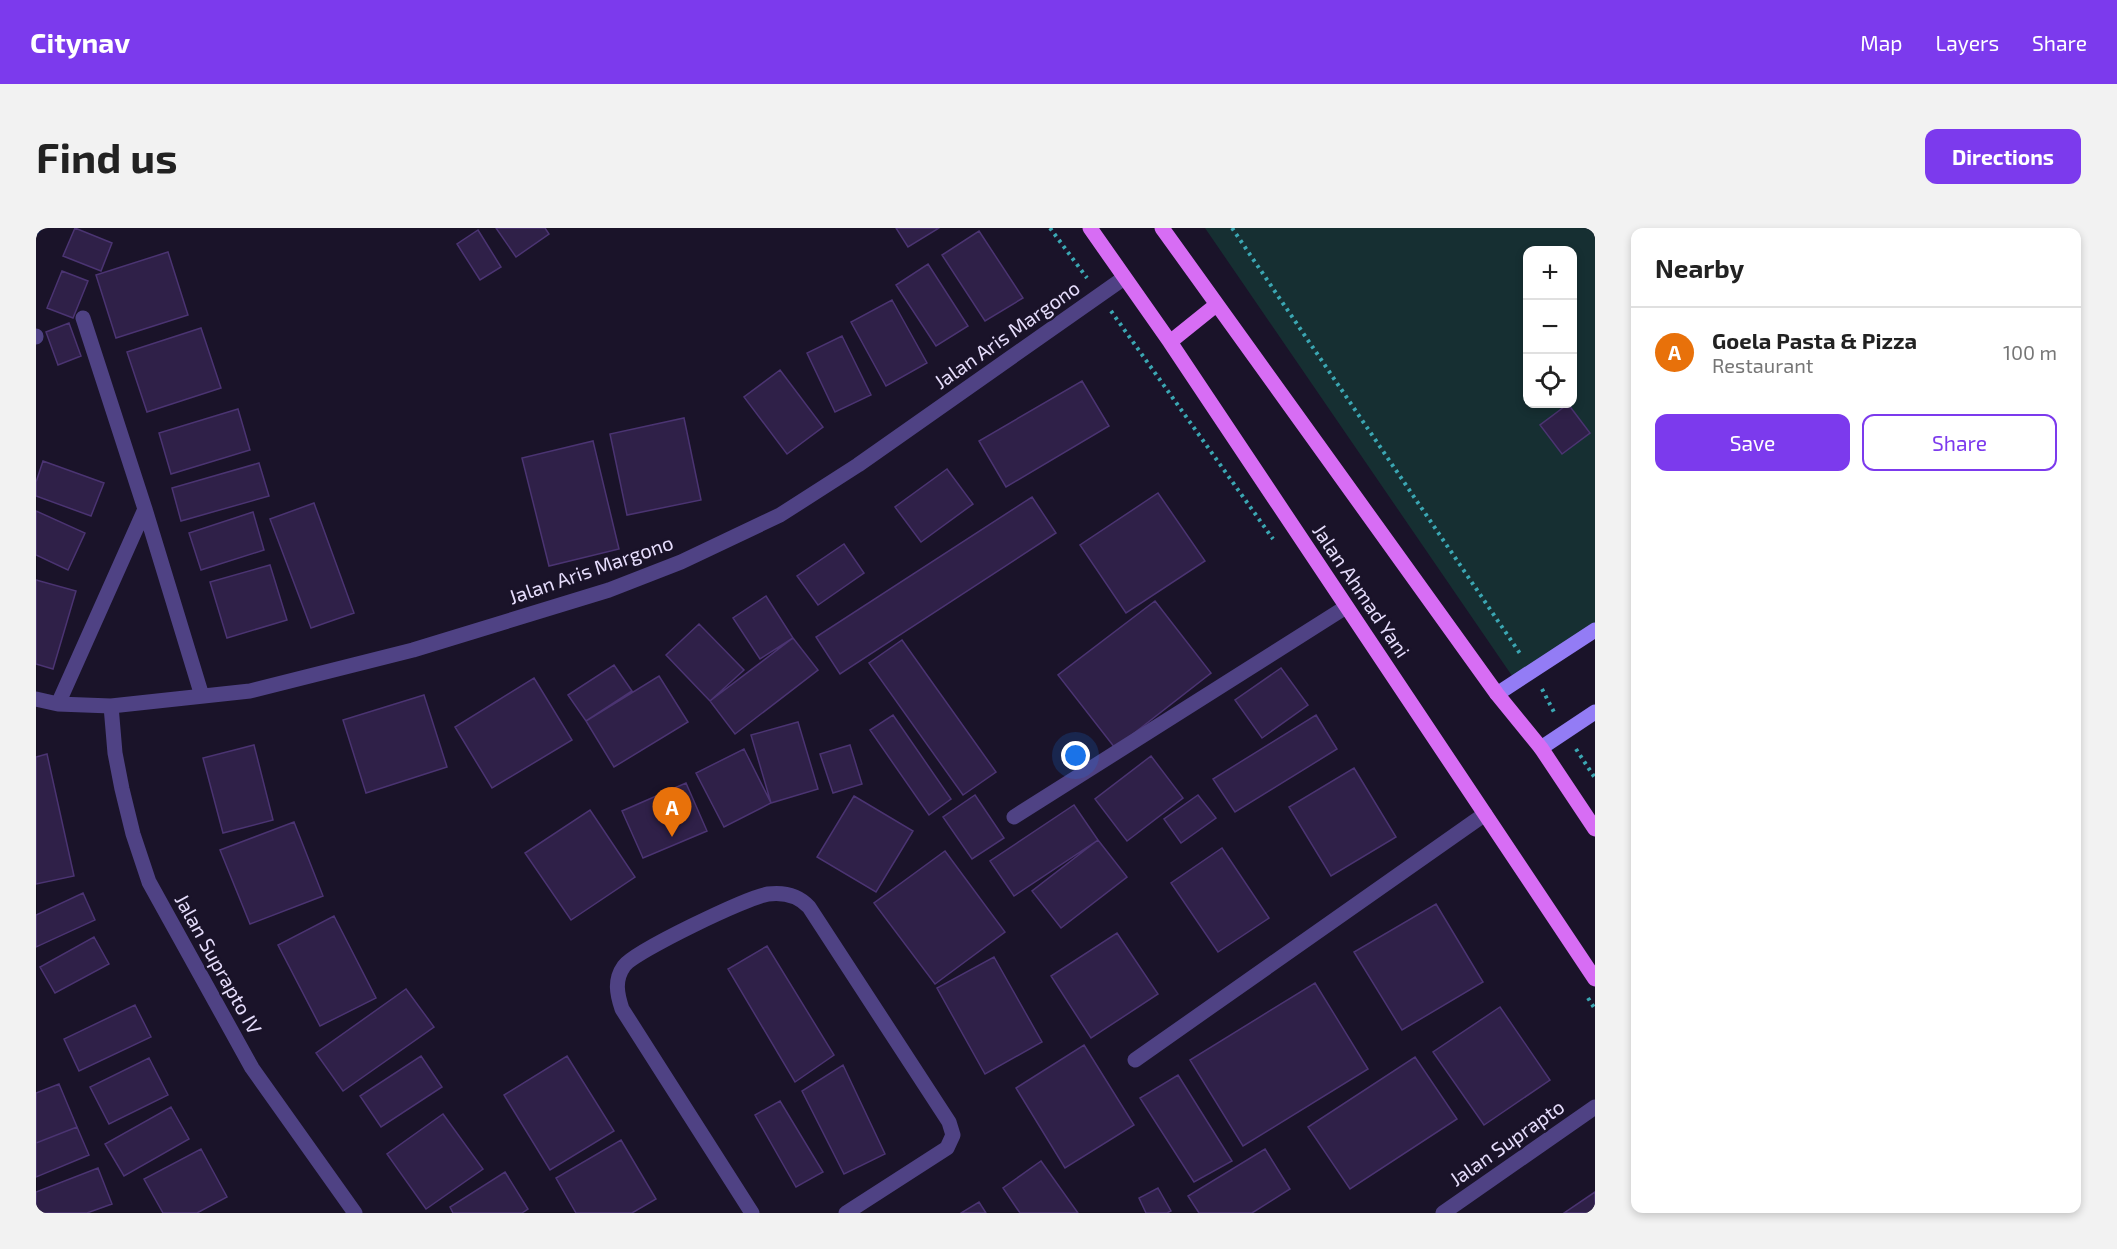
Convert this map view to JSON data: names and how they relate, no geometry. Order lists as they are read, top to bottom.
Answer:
{
  "streets": {
    "main road": ["Jalan Ahmad Yani"],
    "street": ["Jalan Aris Margono", "Jalan Suprapto IV", "Jalan Suprapto"]
  },
  "crossings": [
    ["Jalan Aris Margono", "Jalan Ahmad Yani"],
    ["Jalan Aris Margono", "Jalan Suprapto IV"]
  ],
  "page": {
    "header": "Citynav",
    "nav": ["Map", "Layers", "Share"],
    "buttons": [
      "Directions",
      ["Save", "Share"]
    ],
    "title": "Find us",
    "heading": "Nearby",
    "map_buttons": ["+", "−"],
    "list": [
      {
        "mark": "A",
        "name": "Goela Pasta & Pizza",
        "note": "Restaurant",
        "value": "100 m"
      }
    ],
    "pins": "A"
  }
}
